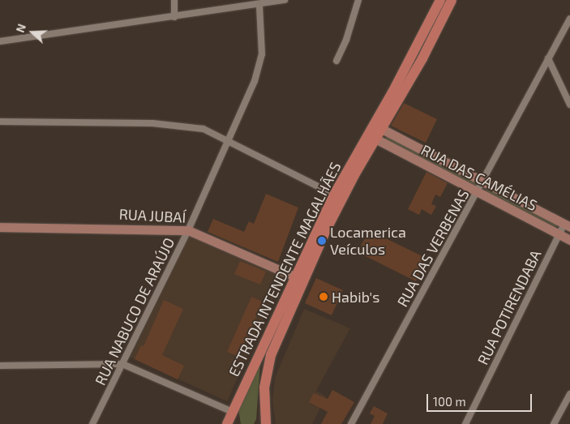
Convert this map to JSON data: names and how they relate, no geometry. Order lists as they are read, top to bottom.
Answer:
{
  "streets": {
    "main road": ["ESTRADA INTENDENTE MAGALHÃES"],
    "street": [
      "RUA DAS CAMÉLIAS",
      "RUA JUBAÍ",
      "RUA DAS VERBENAS",
      "RUA POTIRENDABA",
      "RUA NABUCO DE ARAÚJO"
    ]
  },
  "crossings": [
    ["RUA DAS CAMÉLIAS", "RUA DAS VERBENAS"],
    ["RUA DAS CAMÉLIAS", "ESTRADA INTENDENTE MAGALHÃES"],
    ["RUA DAS CAMÉLIAS", "RUA POTIRENDABA"],
    ["RUA JUBAÍ", "ESTRADA INTENDENTE MAGALHÃES"],
    ["RUA JUBAÍ", "RUA NABUCO DE ARAÚJO"]
  ],
  "places": ["Locamerica Veículos", "Habib's"],
  "scale_bar": "100 m",
  "north": "left"
}
